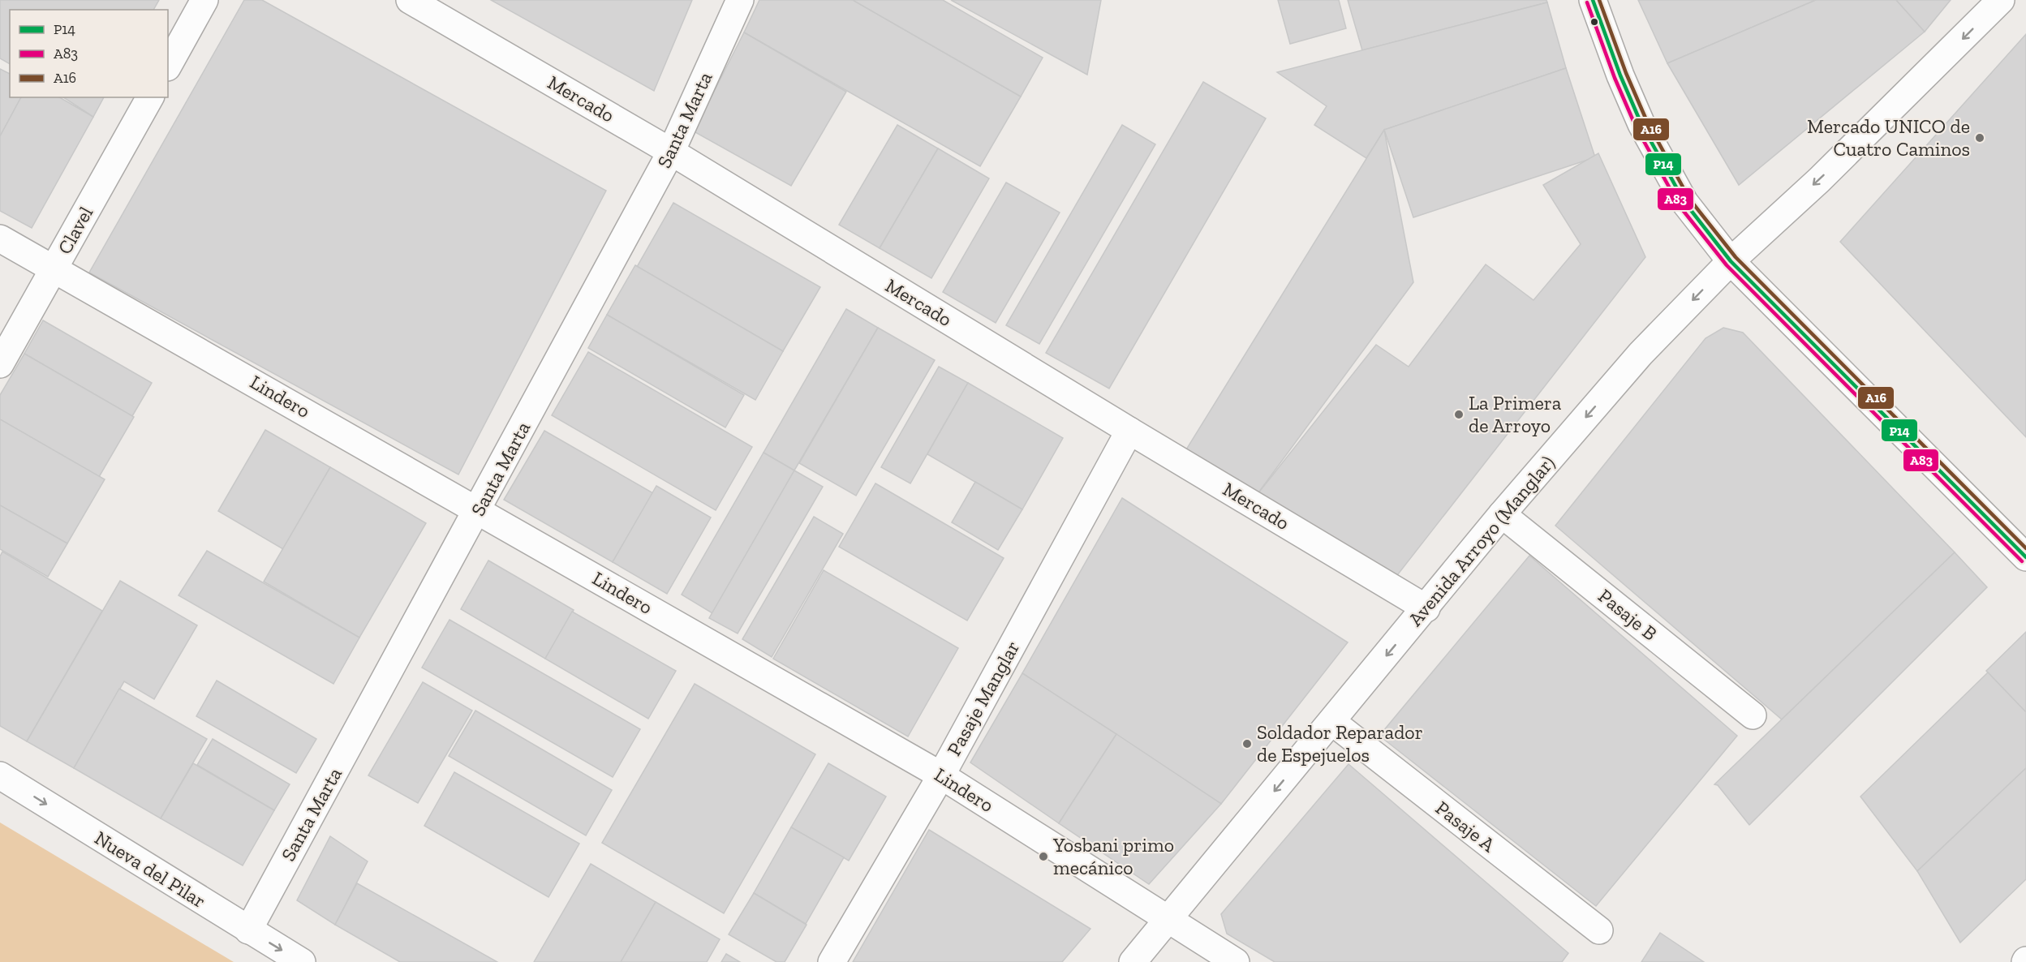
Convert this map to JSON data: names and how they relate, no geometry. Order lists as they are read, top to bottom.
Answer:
{
  "streets": {
    "street": [
      "Mercado",
      "Santa Marta",
      "Clavel",
      "Lindero",
      "Avenida Arroyo (Manglar)",
      "Pasaje B",
      "Pasaje Manglar",
      "Pasaje A",
      "Nueva del Pilar"
    ]
  },
  "crossings": [
    ["Mercado", "Santa Marta"],
    ["Mercado", "Avenida Arroyo (Manglar)"],
    ["Mercado", "Pasaje Manglar"],
    ["Santa Marta", "Lindero"],
    ["Santa Marta", "Nueva del Pilar"],
    ["Clavel", "Lindero"],
    ["Lindero", "Avenida Arroyo (Manglar)"],
    ["Lindero", "Pasaje Manglar"],
    ["Avenida Arroyo (Manglar)", "Pasaje B"],
    ["Avenida Arroyo (Manglar)", "Pasaje A"]
  ],
  "one_way": ["Avenida Arroyo (Manglar)", "Nueva del Pilar"],
  "places": [
    "Mercado UNICO de Cuatro Caminos",
    "La Primera de Arroyo",
    "Soldador Reparador de Espejuelos",
    "Yosbani primo mecánico"
  ],
  "lines": ["transit line P14", "transit line A16", "transit line A83"],
  "legend": ["P14", "A83", "A16"]
}
